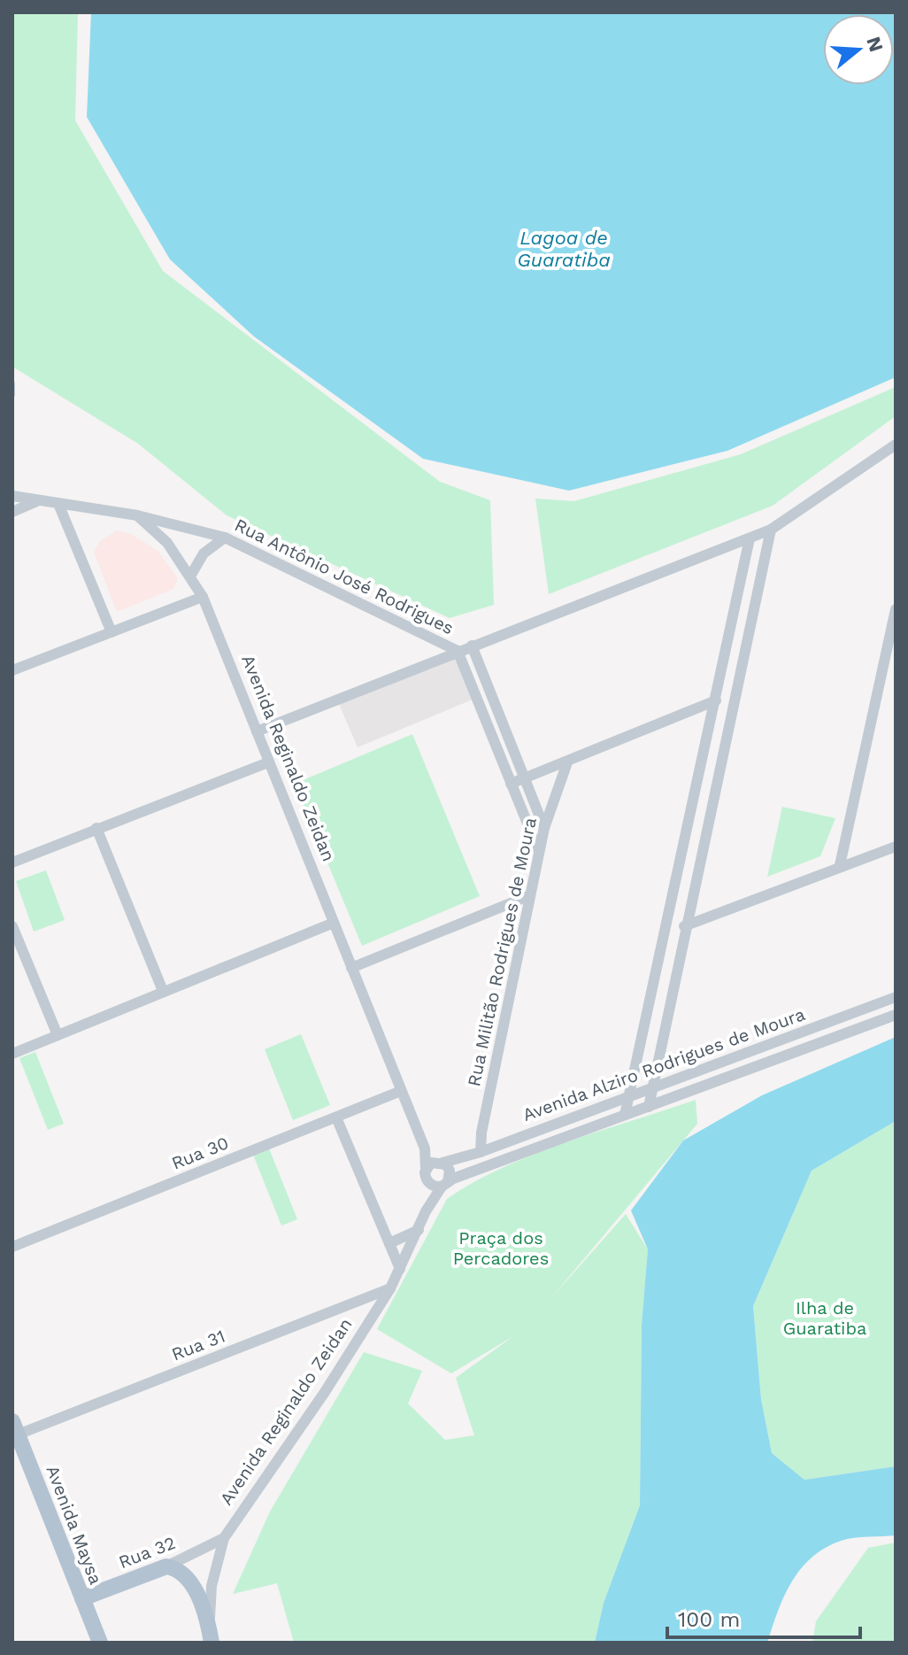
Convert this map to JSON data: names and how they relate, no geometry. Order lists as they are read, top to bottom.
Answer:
{
  "streets": {
    "main road": ["Avenida Maysa", "Rua 32"],
    "street": [
      "Rua Antônio José Rodrigues",
      "Avenida Reginaldo Zeidan",
      "Rua Militão Rodrigues de Moura",
      "Avenida Alziro Rodrigues de Moura",
      "Rua 30",
      "Rua 31"
    ]
  },
  "crossings": [
    ["Rua Antônio José Rodrigues", "Avenida Reginaldo Zeidan"],
    ["Avenida Reginaldo Zeidan", "Avenida Alziro Rodrigues de Moura"],
    ["Avenida Reginaldo Zeidan", "Rua 30"],
    ["Avenida Reginaldo Zeidan", "Rua 31"],
    ["Avenida Reginaldo Zeidan", "Rua 32"],
    ["Rua Militão Rodrigues de Moura", "Avenida Alziro Rodrigues de Moura"],
    ["Rua 31", "Avenida Maysa"],
    ["Avenida Maysa", "Rua 32"]
  ],
  "water": ["Lagoa de Guaratiba"],
  "parks": ["Praça dos Percadores", "Ilha de Guaratiba"],
  "scale_bar": "100 m",
  "north": "right"
}
